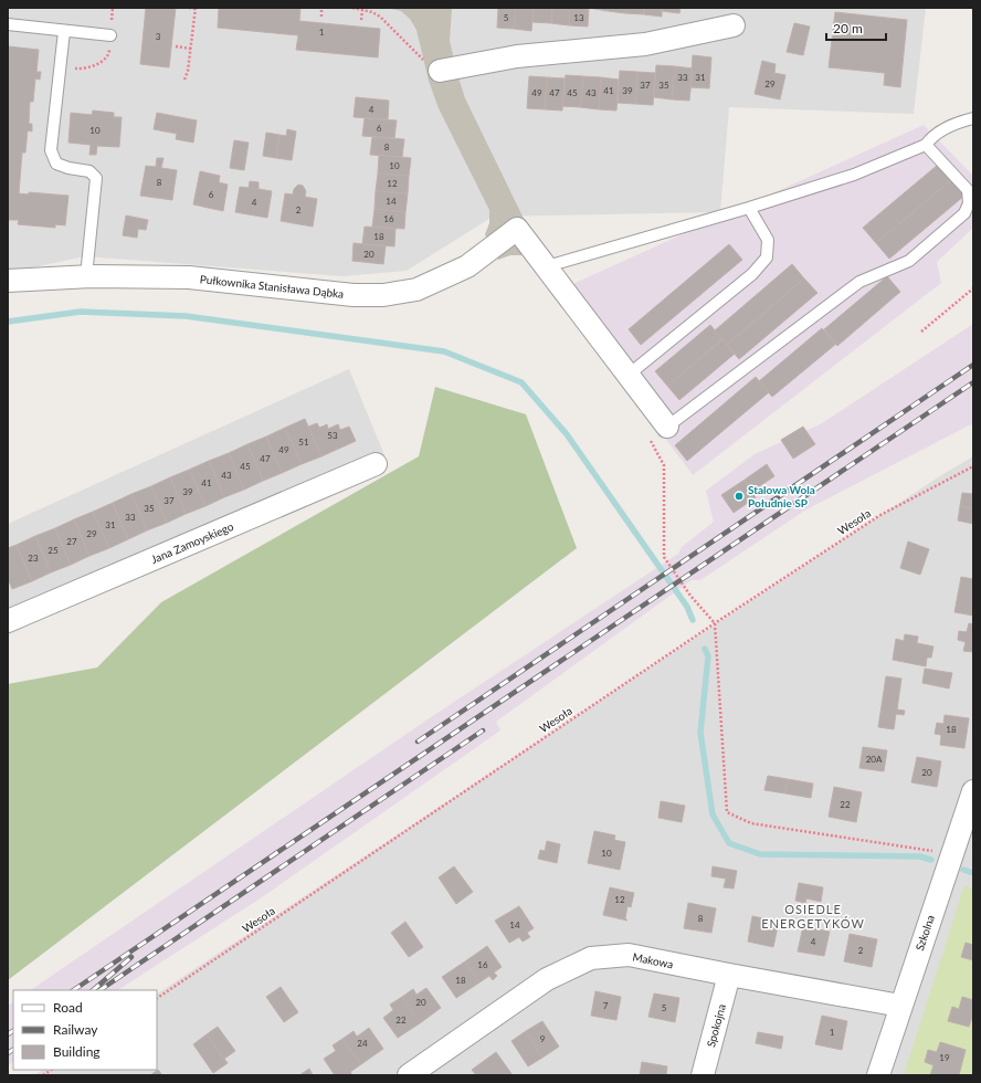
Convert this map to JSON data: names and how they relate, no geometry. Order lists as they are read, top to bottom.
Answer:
{
  "streets": {
    "street": [
      "Pułkownika Stanisława Dąbka",
      "Jana Zamoyskiego",
      "Szkolna",
      "Makowa",
      "Spokojna"
    ],
    "path": ["Wesoła"]
  },
  "crossings": [
    ["Szkolna", "Makowa"],
    ["Makowa", "Spokojna"]
  ],
  "districts": ["OSIEDLE ENERGETYKÓW"],
  "places": ["Stalowa Wola Południe SP"],
  "house_numbers": [
    "5",
    "13",
    "1",
    "3",
    "33",
    "31",
    "29",
    "37",
    "35",
    "41",
    "39",
    "49",
    "47",
    "45",
    "43",
    "4",
    "6",
    "10",
    "8",
    "10",
    "8",
    "12",
    "6",
    "14",
    "4",
    "2",
    "16",
    "18",
    "20",
    "53",
    "51",
    "49",
    "47",
    "45",
    "43",
    "41",
    "39",
    "37",
    "35",
    "33",
    "31",
    "29",
    "27",
    "25",
    "23",
    "18",
    "20A",
    "20",
    "22",
    "10",
    "12",
    "8",
    "14",
    "4",
    "2",
    "16",
    "18",
    "20",
    "7",
    "5",
    "22",
    "1",
    "9",
    "24",
    "19"
  ],
  "legend": ["Road", "Railway", "Building"],
  "scale_bar": "20 m"
}
